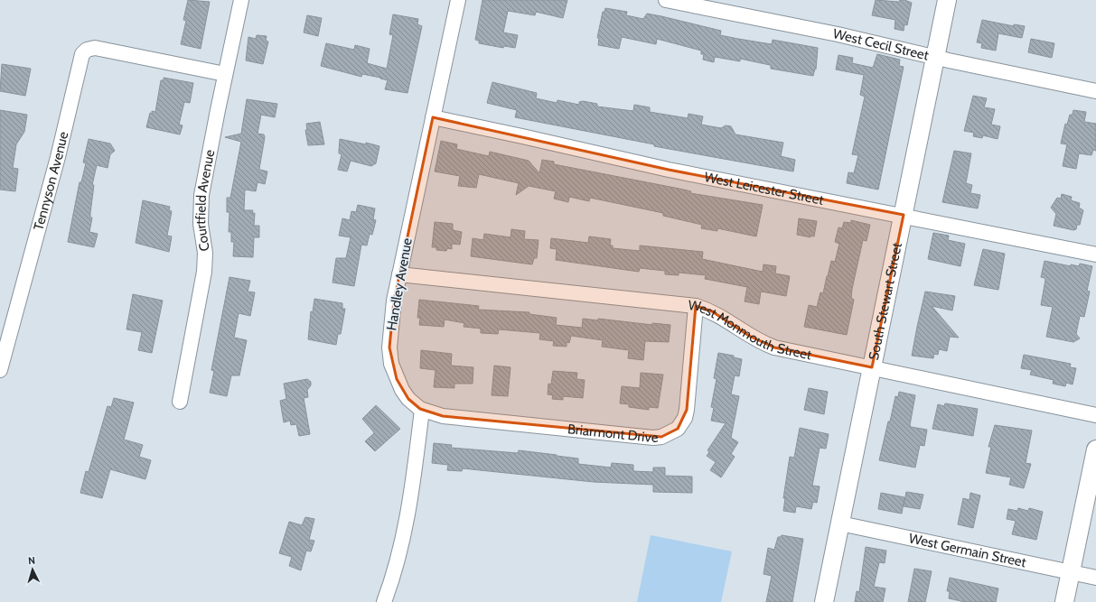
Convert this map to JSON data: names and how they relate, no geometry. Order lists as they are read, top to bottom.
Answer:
{
  "streets": {
    "street": [
      "West Cecil Street",
      "Tennyson Avenue",
      "West Leicester Street",
      "Courtfield Avenue",
      "Handley Avenue",
      "South Stewart Street",
      "West Monmouth Street",
      "Briarmont Drive",
      "West Germain Street"
    ]
  },
  "crossings": [
    ["West Cecil Street", "South Stewart Street"],
    ["Tennyson Avenue", "Courtfield Avenue"],
    ["West Leicester Street", "Handley Avenue"],
    ["West Leicester Street", "South Stewart Street"],
    ["Handley Avenue", "West Monmouth Street"],
    ["Handley Avenue", "Briarmont Drive"],
    ["South Stewart Street", "West Monmouth Street"],
    ["South Stewart Street", "West Germain Street"],
    ["West Monmouth Street", "Briarmont Drive"]
  ],
  "north": "top"
}
